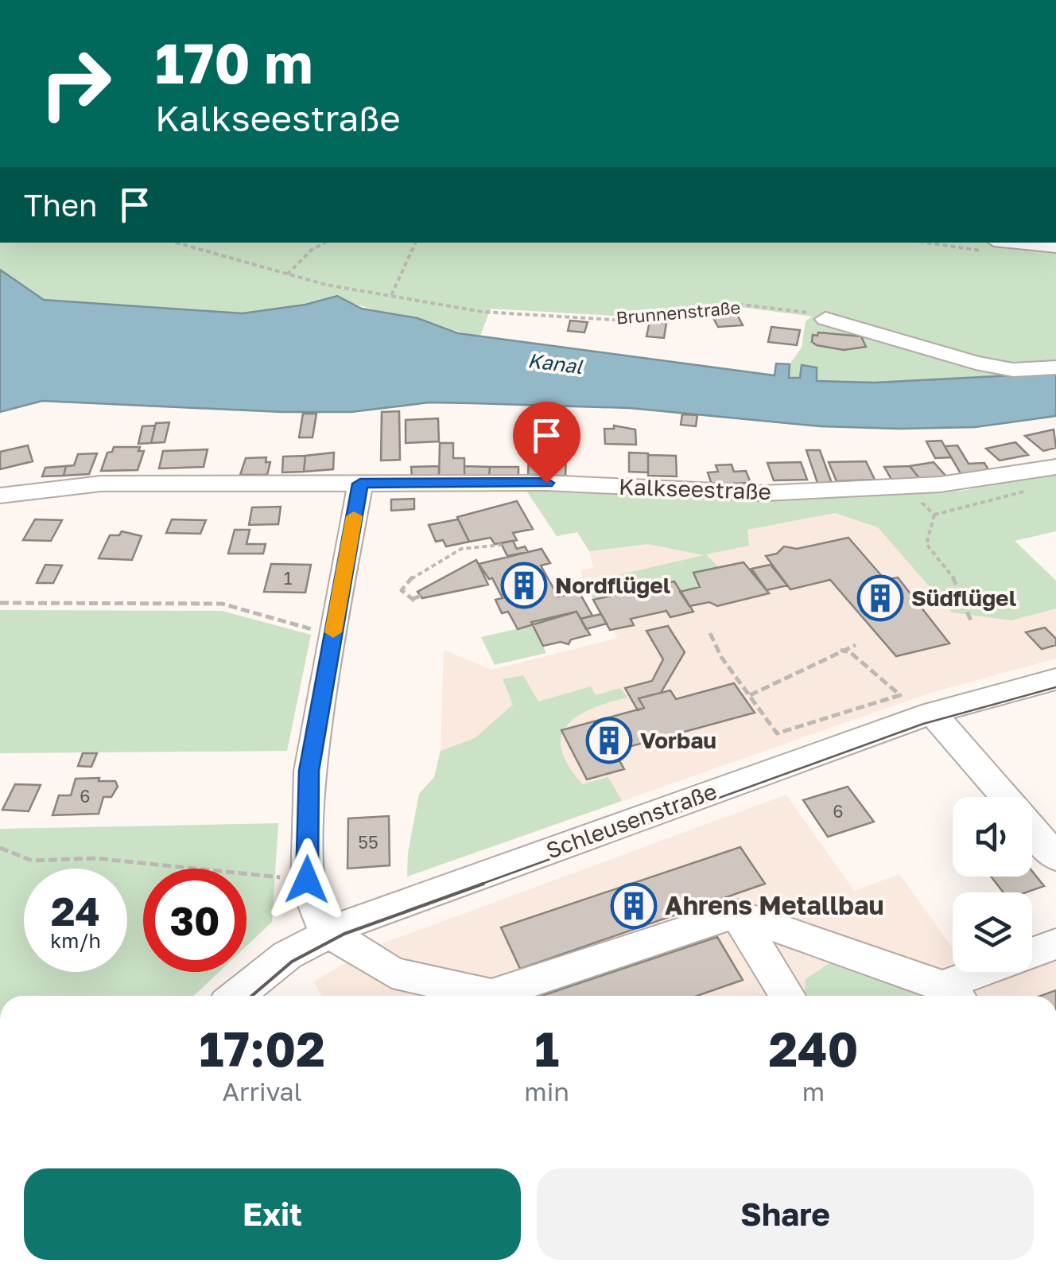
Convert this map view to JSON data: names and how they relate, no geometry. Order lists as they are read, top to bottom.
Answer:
{
  "streets": {
    "street": ["Kalkseestraße", "Schleusenstraße"],
    "path": ["Brunnenstraße"]
  },
  "water": ["Kanal"],
  "places": {
    "building": [
      "Nordflügel",
      "Südflügel",
      "Vorbau",
      "Ahrens Metallbau"
    ]
  },
  "house_numbers": [
    "1",
    "6",
    "6",
    "55"
  ],
  "page": {
    "turn": ["170 m", "Kalkseestraße"],
    "then": "Then",
    "speed": "24 km/h",
    "limit": "30",
    "eta": [
      "17:02",
      "Arrival",
      "1",
      "min",
      "240",
      "m"
    ],
    "buttons": ["Exit", "Share"]
  }
}
